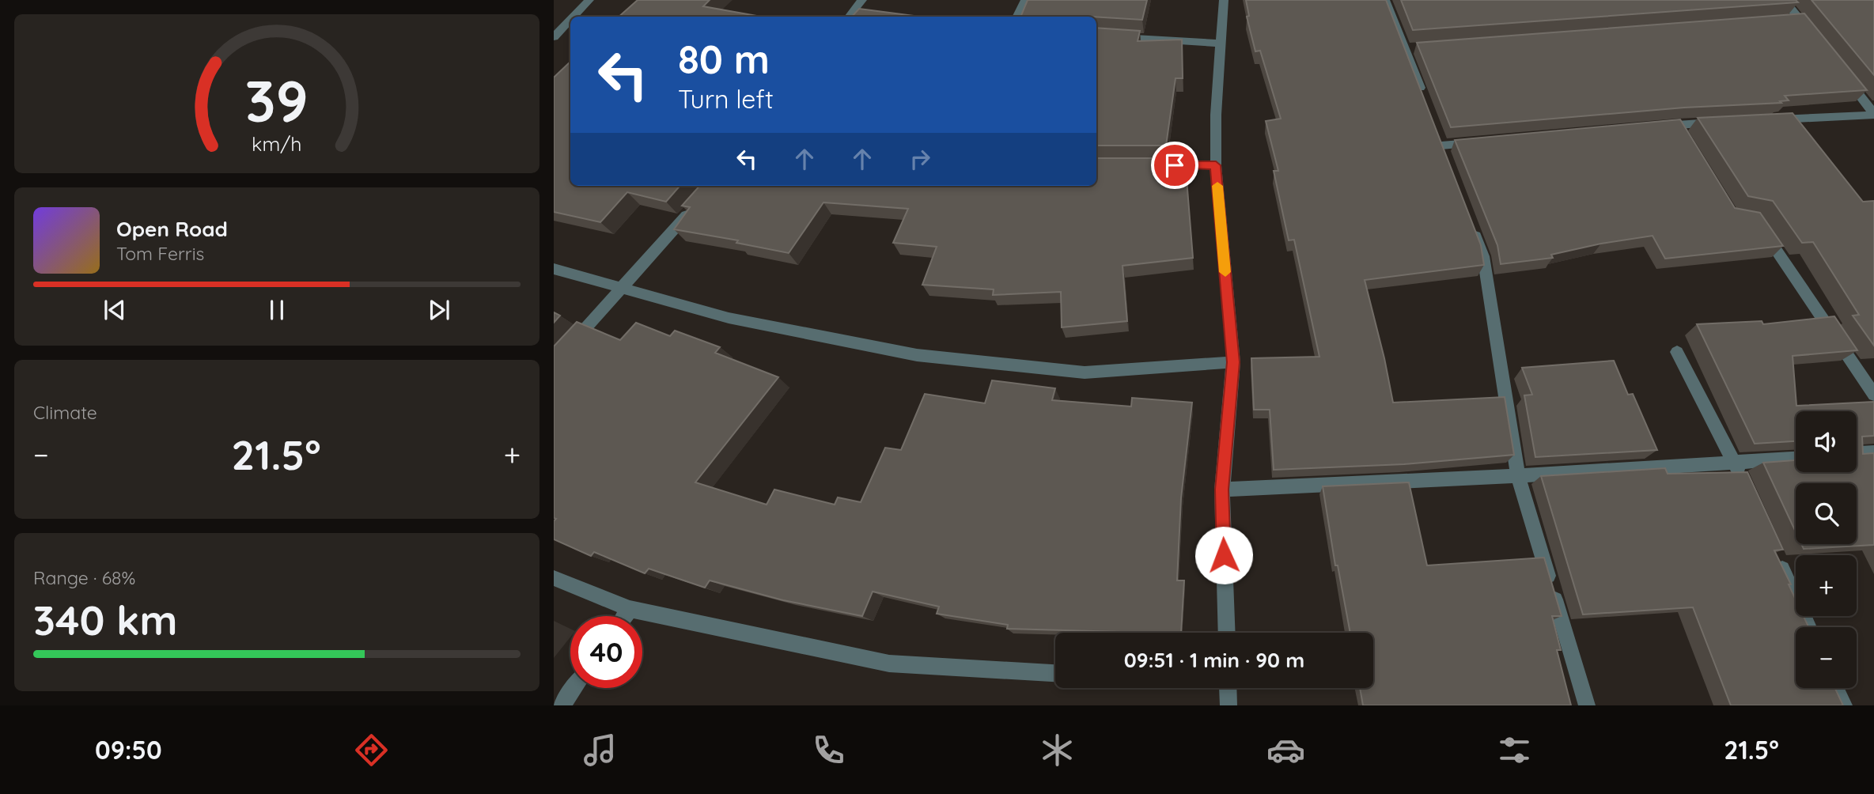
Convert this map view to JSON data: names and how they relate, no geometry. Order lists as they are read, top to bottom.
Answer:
{
  "page": {
    "turn": ["80 m", "Turn left"],
    "song": ["Open Road", "Tom Ferris"],
    "tile": [
      "Climate",
      ["Range · 68%", "340 km"]
    ],
    "map_buttons": ["+", "−"],
    "heat": ["−", "21.5°", "+"],
    "limit": "40",
    "trip": "09:51 · 1 min · 90 m",
    "tabs": ["09:50", "21.5°"],
    "gauge": ["39", "km/h"]
  }
}
